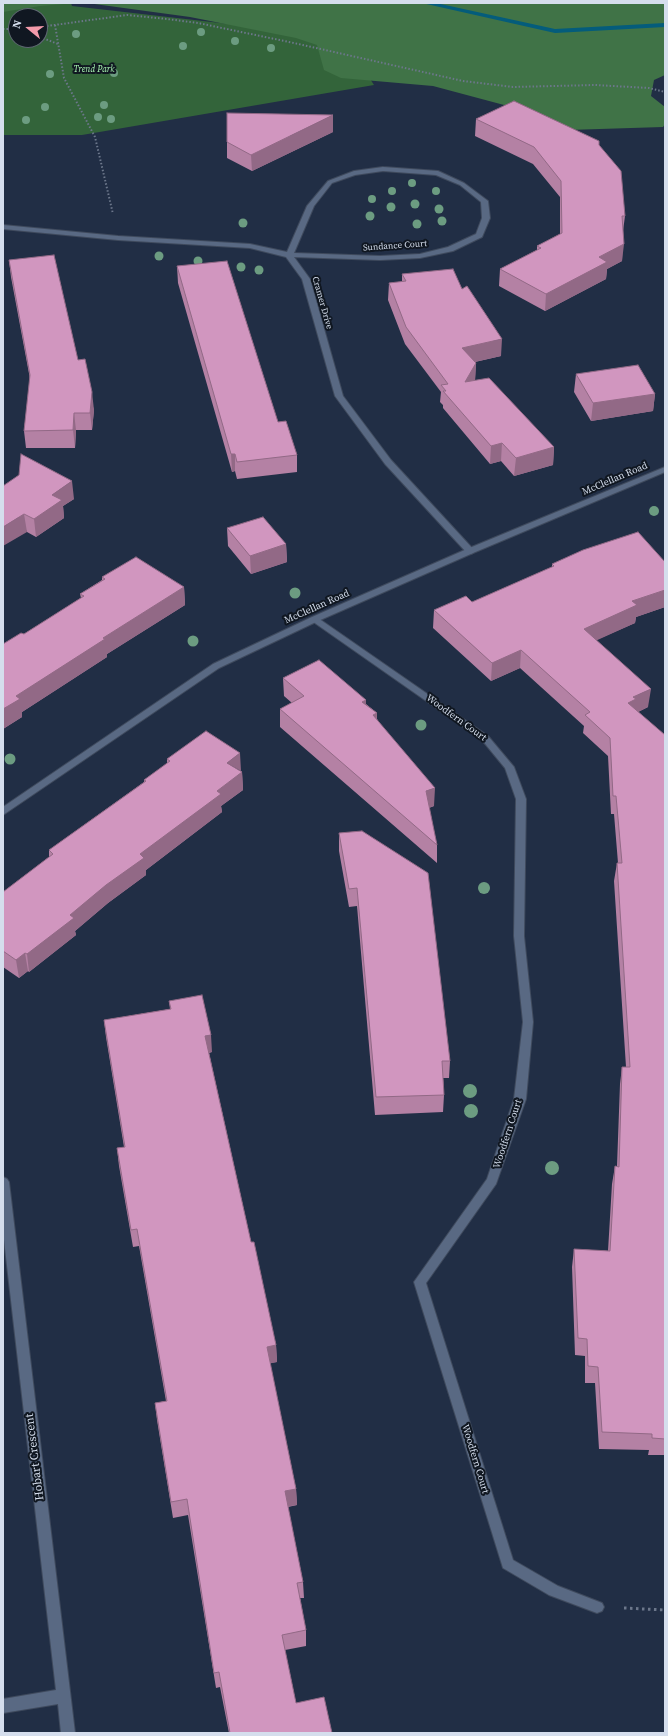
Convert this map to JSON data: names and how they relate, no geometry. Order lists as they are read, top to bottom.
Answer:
{
  "streets": {
    "street": [
      "Sundance Court",
      "Cramer Drive",
      "McClellan Road",
      "Woodfern Court",
      "Hobart Crescent"
    ]
  },
  "crossings": [
    ["Sundance Court", "Cramer Drive"],
    ["Cramer Drive", "McClellan Road"],
    ["McClellan Road", "Woodfern Court"]
  ],
  "parks": ["Trend Park"],
  "north": "left"
}
